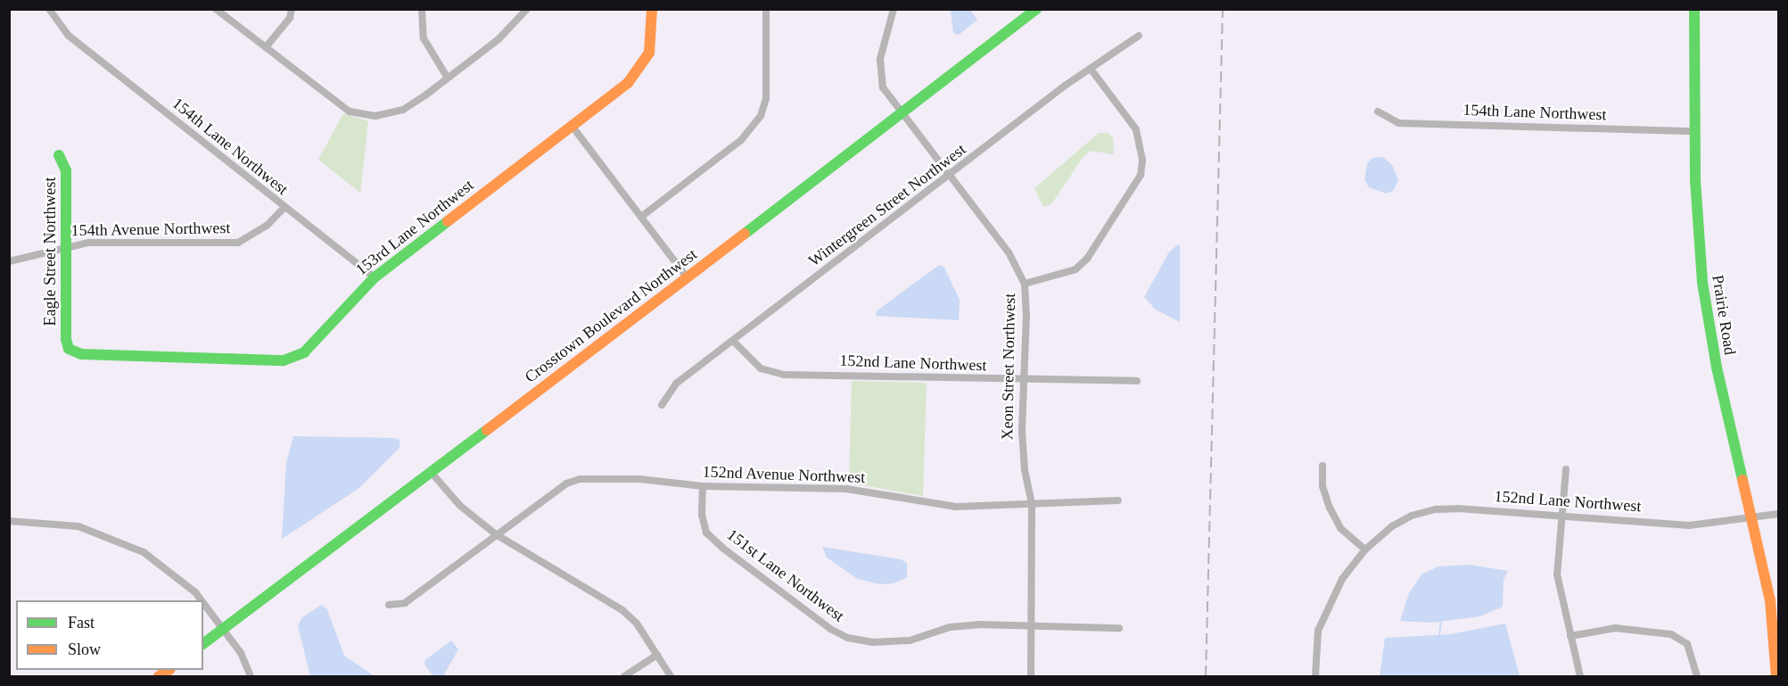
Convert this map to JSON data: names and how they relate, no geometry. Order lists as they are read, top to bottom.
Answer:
{
  "streets": {
    "street": [
      "154th Lane Northwest",
      "Wintergreen Street Northwest",
      "153rd Lane Northwest",
      "154th Avenue Northwest",
      "Eagle Street Northwest",
      "Prairie Road",
      "Crosstown Boulevard Northwest",
      "152nd Lane Northwest",
      "Xeon Street Northwest",
      "152nd Avenue Northwest",
      "151st Lane Northwest"
    ]
  },
  "crossings": [
    ["154th Lane Northwest", "153rd Lane Northwest"],
    ["154th Lane Northwest", "154th Avenue Northwest"],
    ["154th Lane Northwest", "Prairie Road"],
    ["Wintergreen Street Northwest", "152nd Lane Northwest"],
    ["Wintergreen Street Northwest", "Xeon Street Northwest"],
    ["153rd Lane Northwest", "Eagle Street Northwest"],
    ["154th Avenue Northwest", "Eagle Street Northwest"],
    ["Prairie Road", "152nd Lane Northwest"],
    ["Crosstown Boulevard Northwest", "Xeon Street Northwest"],
    ["152nd Lane Northwest", "Xeon Street Northwest"],
    ["Xeon Street Northwest", "152nd Avenue Northwest"],
    ["Xeon Street Northwest", "151st Lane Northwest"],
    ["152nd Avenue Northwest", "151st Lane Northwest"]
  ],
  "legend": ["Fast", "Slow"]
}
